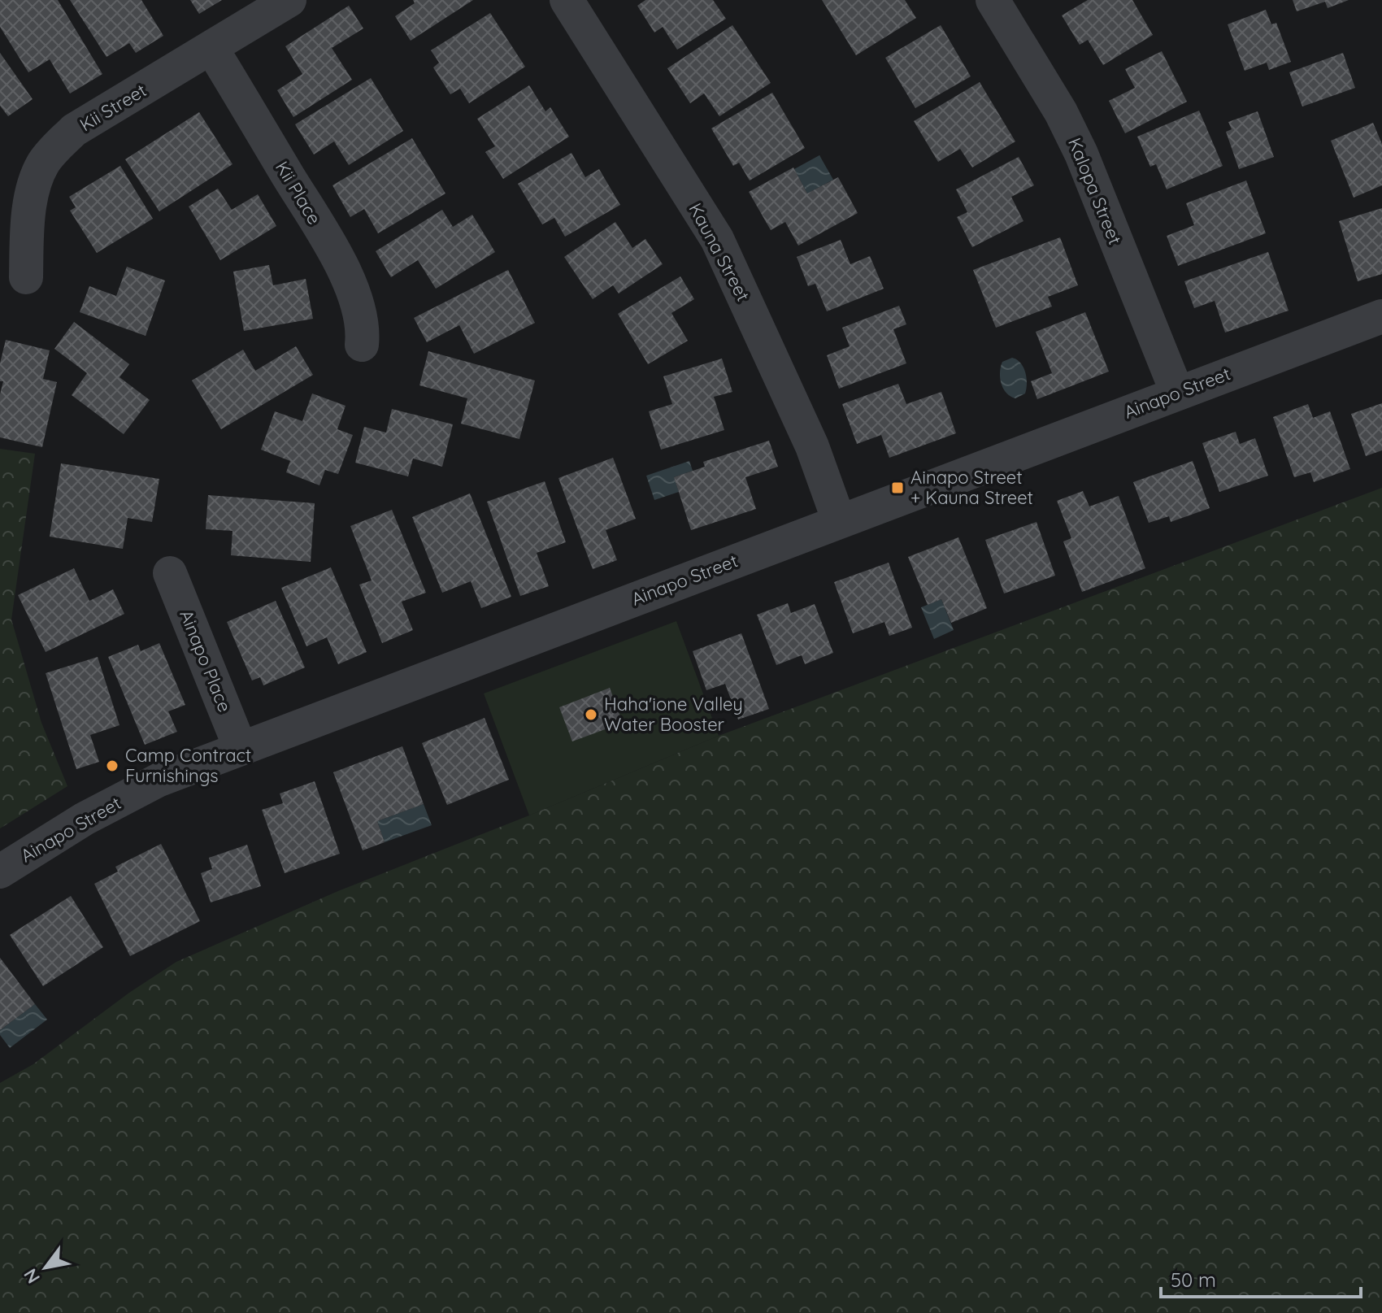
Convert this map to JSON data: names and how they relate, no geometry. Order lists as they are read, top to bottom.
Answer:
{
  "streets": {
    "street": [
      "Kii Street",
      "Kalopa Street",
      "Kii Place",
      "Kauna Street",
      "Ainapo Street",
      "Ainapo Place"
    ]
  },
  "crossings": [
    ["Kii Street", "Kii Place"],
    ["Kalopa Street", "Ainapo Street"],
    ["Kauna Street", "Ainapo Street"],
    ["Ainapo Street", "Ainapo Place"]
  ],
  "places": {
    "transit": ["Ainapo Street + Kauna Street"],
    "other": ["Haha'ione Valley Water Booster", "Camp Contract Furnishings"]
  },
  "scale_bar": "50 m",
  "north": "bottom left"
}
